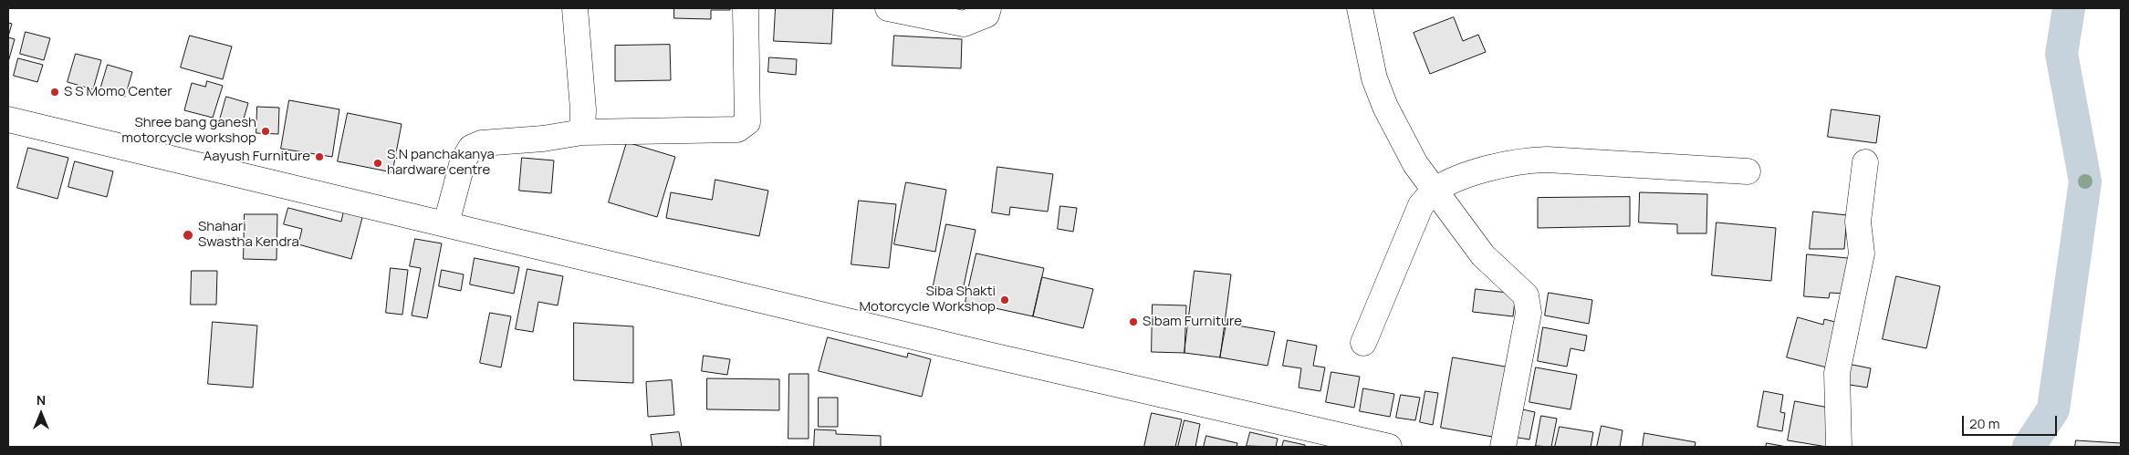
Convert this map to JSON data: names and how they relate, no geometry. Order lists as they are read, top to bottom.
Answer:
{
  "places": [
    "S S Momo Center",
    "Shree bang ganesh motorcycle workshop",
    "Aayush Furniture",
    "S.N panchakanya hardware centre",
    "Shahari Swastha Kendra",
    "Siba Shakti Motorcycle Workshop",
    "Sibam Furniture"
  ],
  "scale_bar": "20 m",
  "north": "top"
}
